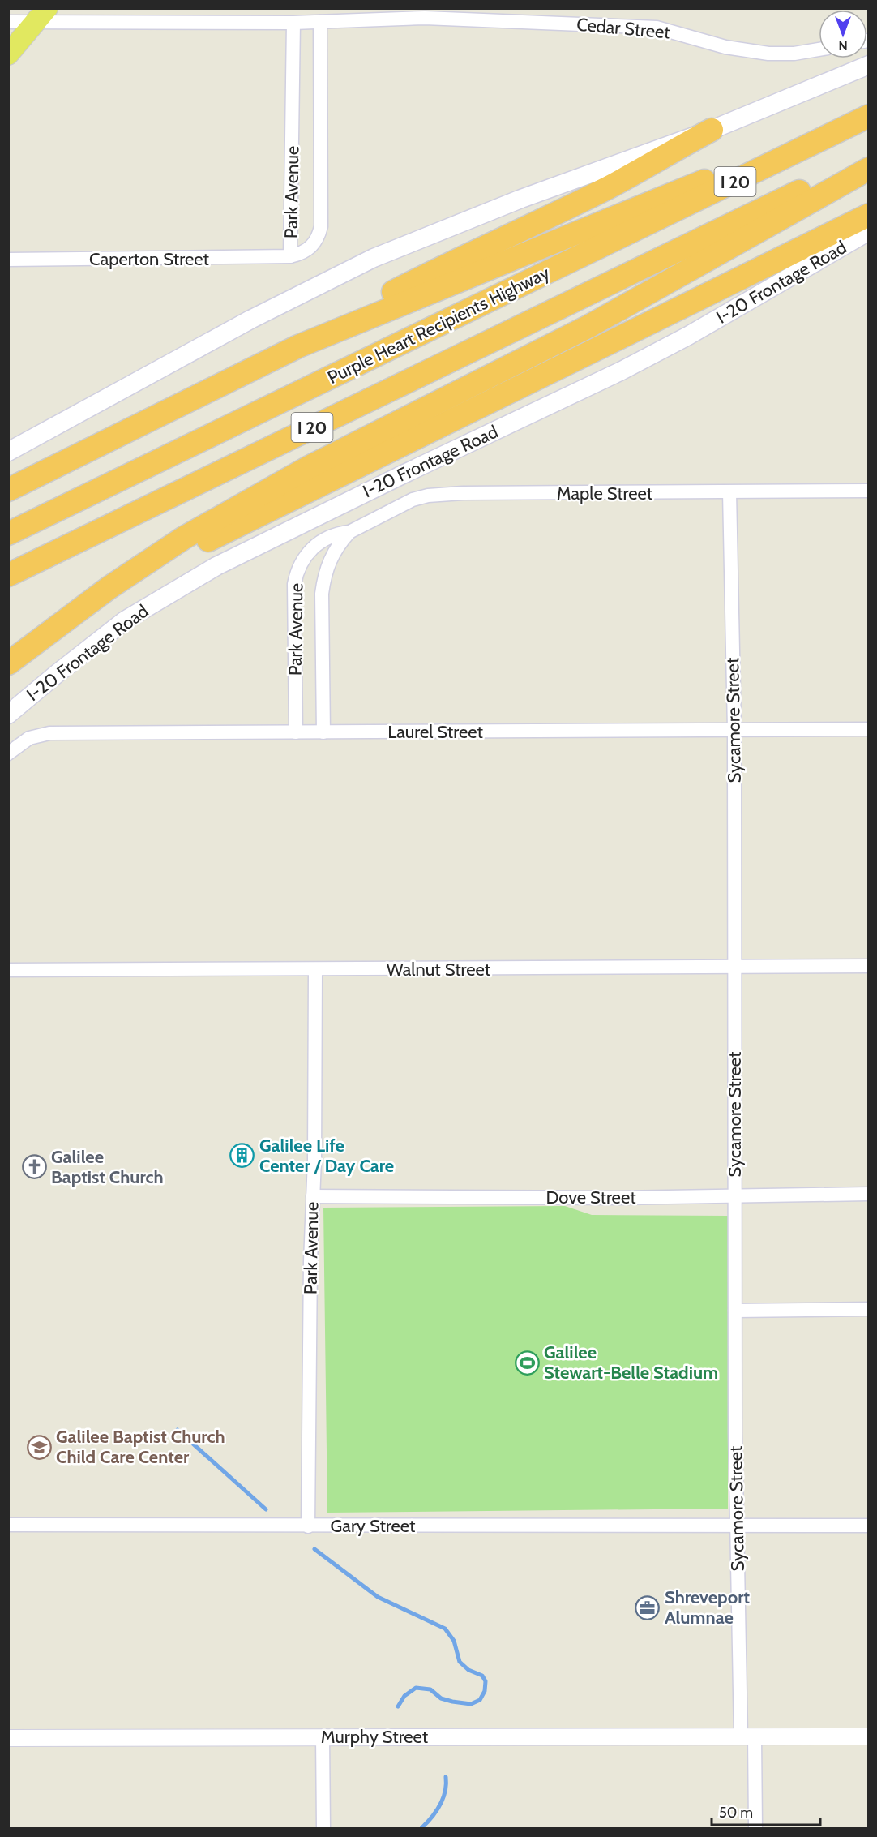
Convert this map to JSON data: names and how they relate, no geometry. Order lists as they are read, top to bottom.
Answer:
{
  "streets": {
    "highway": ["I 20", "Purple Heart Recipients Highway"],
    "main road": ["I-20 Frontage Road"],
    "street": [
      "Cedar Street",
      "Park Avenue",
      "Caperton Street",
      "Maple Street",
      "Sycamore Street",
      "Laurel Street",
      "Walnut Street",
      "Dove Street",
      "Gary Street",
      "Murphy Street"
    ]
  },
  "crossings": [
    ["Cedar Street", "Park Avenue"],
    ["Park Avenue", "Caperton Street"],
    ["Park Avenue", "Maple Street"],
    ["Park Avenue", "Laurel Street"],
    ["Park Avenue", "Walnut Street"],
    ["Park Avenue", "Dove Street"],
    ["Park Avenue", "Gary Street"],
    ["Maple Street", "Sycamore Street"],
    ["Sycamore Street", "Laurel Street"],
    ["Sycamore Street", "Walnut Street"],
    ["Sycamore Street", "Dove Street"],
    ["Sycamore Street", "Gary Street"],
    ["Sycamore Street", "Murphy Street"]
  ],
  "places": {
    "building": ["Galilee Life Center / Day Care"],
    "church": ["Galilee Baptist Church"],
    "sports": ["Galilee Stewart-Belle Stadium"],
    "school or university": ["Galilee Baptist Church Child Care Center"],
    "office": ["Shreveport Alumnae"]
  },
  "scale_bar": "50 m",
  "north": "bottom"
}
